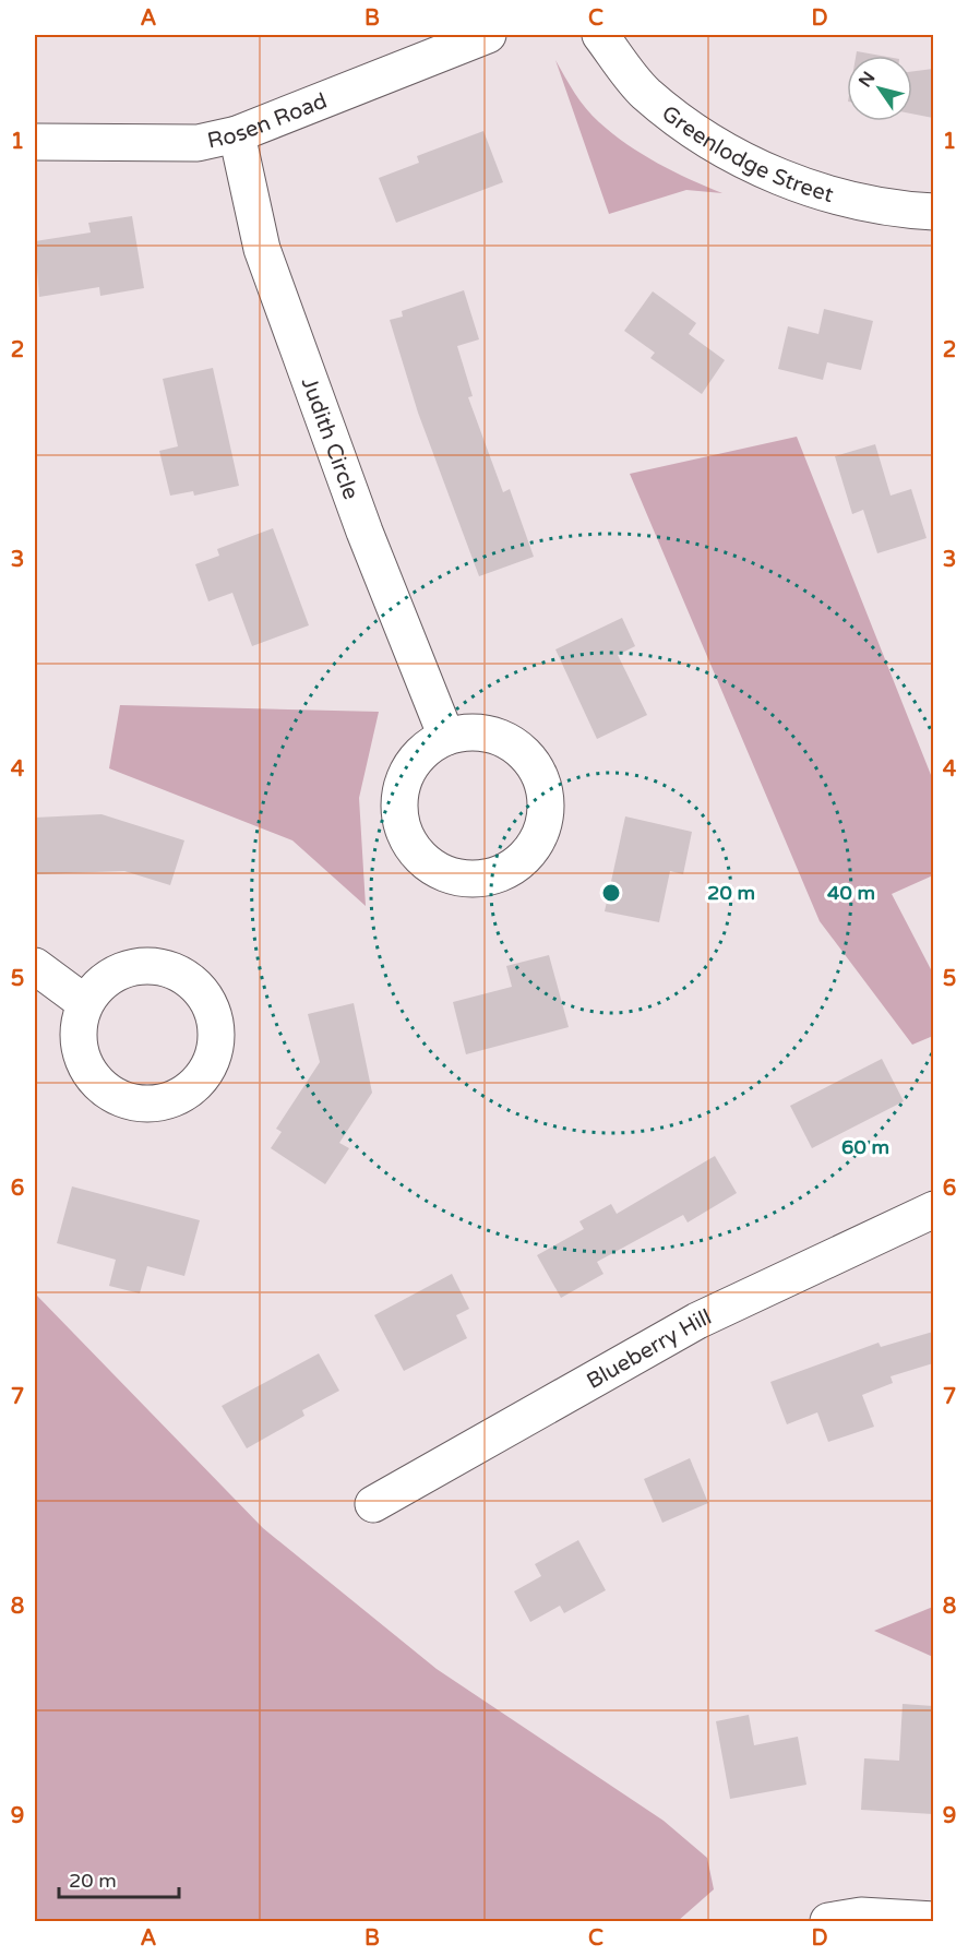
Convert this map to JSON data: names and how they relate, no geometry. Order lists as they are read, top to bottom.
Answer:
{
  "streets": {
    "street": [
      "Rosen Road",
      "Greenlodge Street",
      "Judith Circle",
      "Blueberry Hill"
    ]
  },
  "crossings": [
    ["Rosen Road", "Judith Circle"]
  ],
  "scale_bar": "20 m",
  "north": "top left",
  "grid": {
    "columns": [
      "A",
      "B",
      "C",
      "D"
    ],
    "rows": [
      "1",
      "2",
      "3",
      "4",
      "5",
      "6",
      "7",
      "8",
      "9"
    ]
  },
  "rings": ["20 m", "40 m", "60 m"]
}
